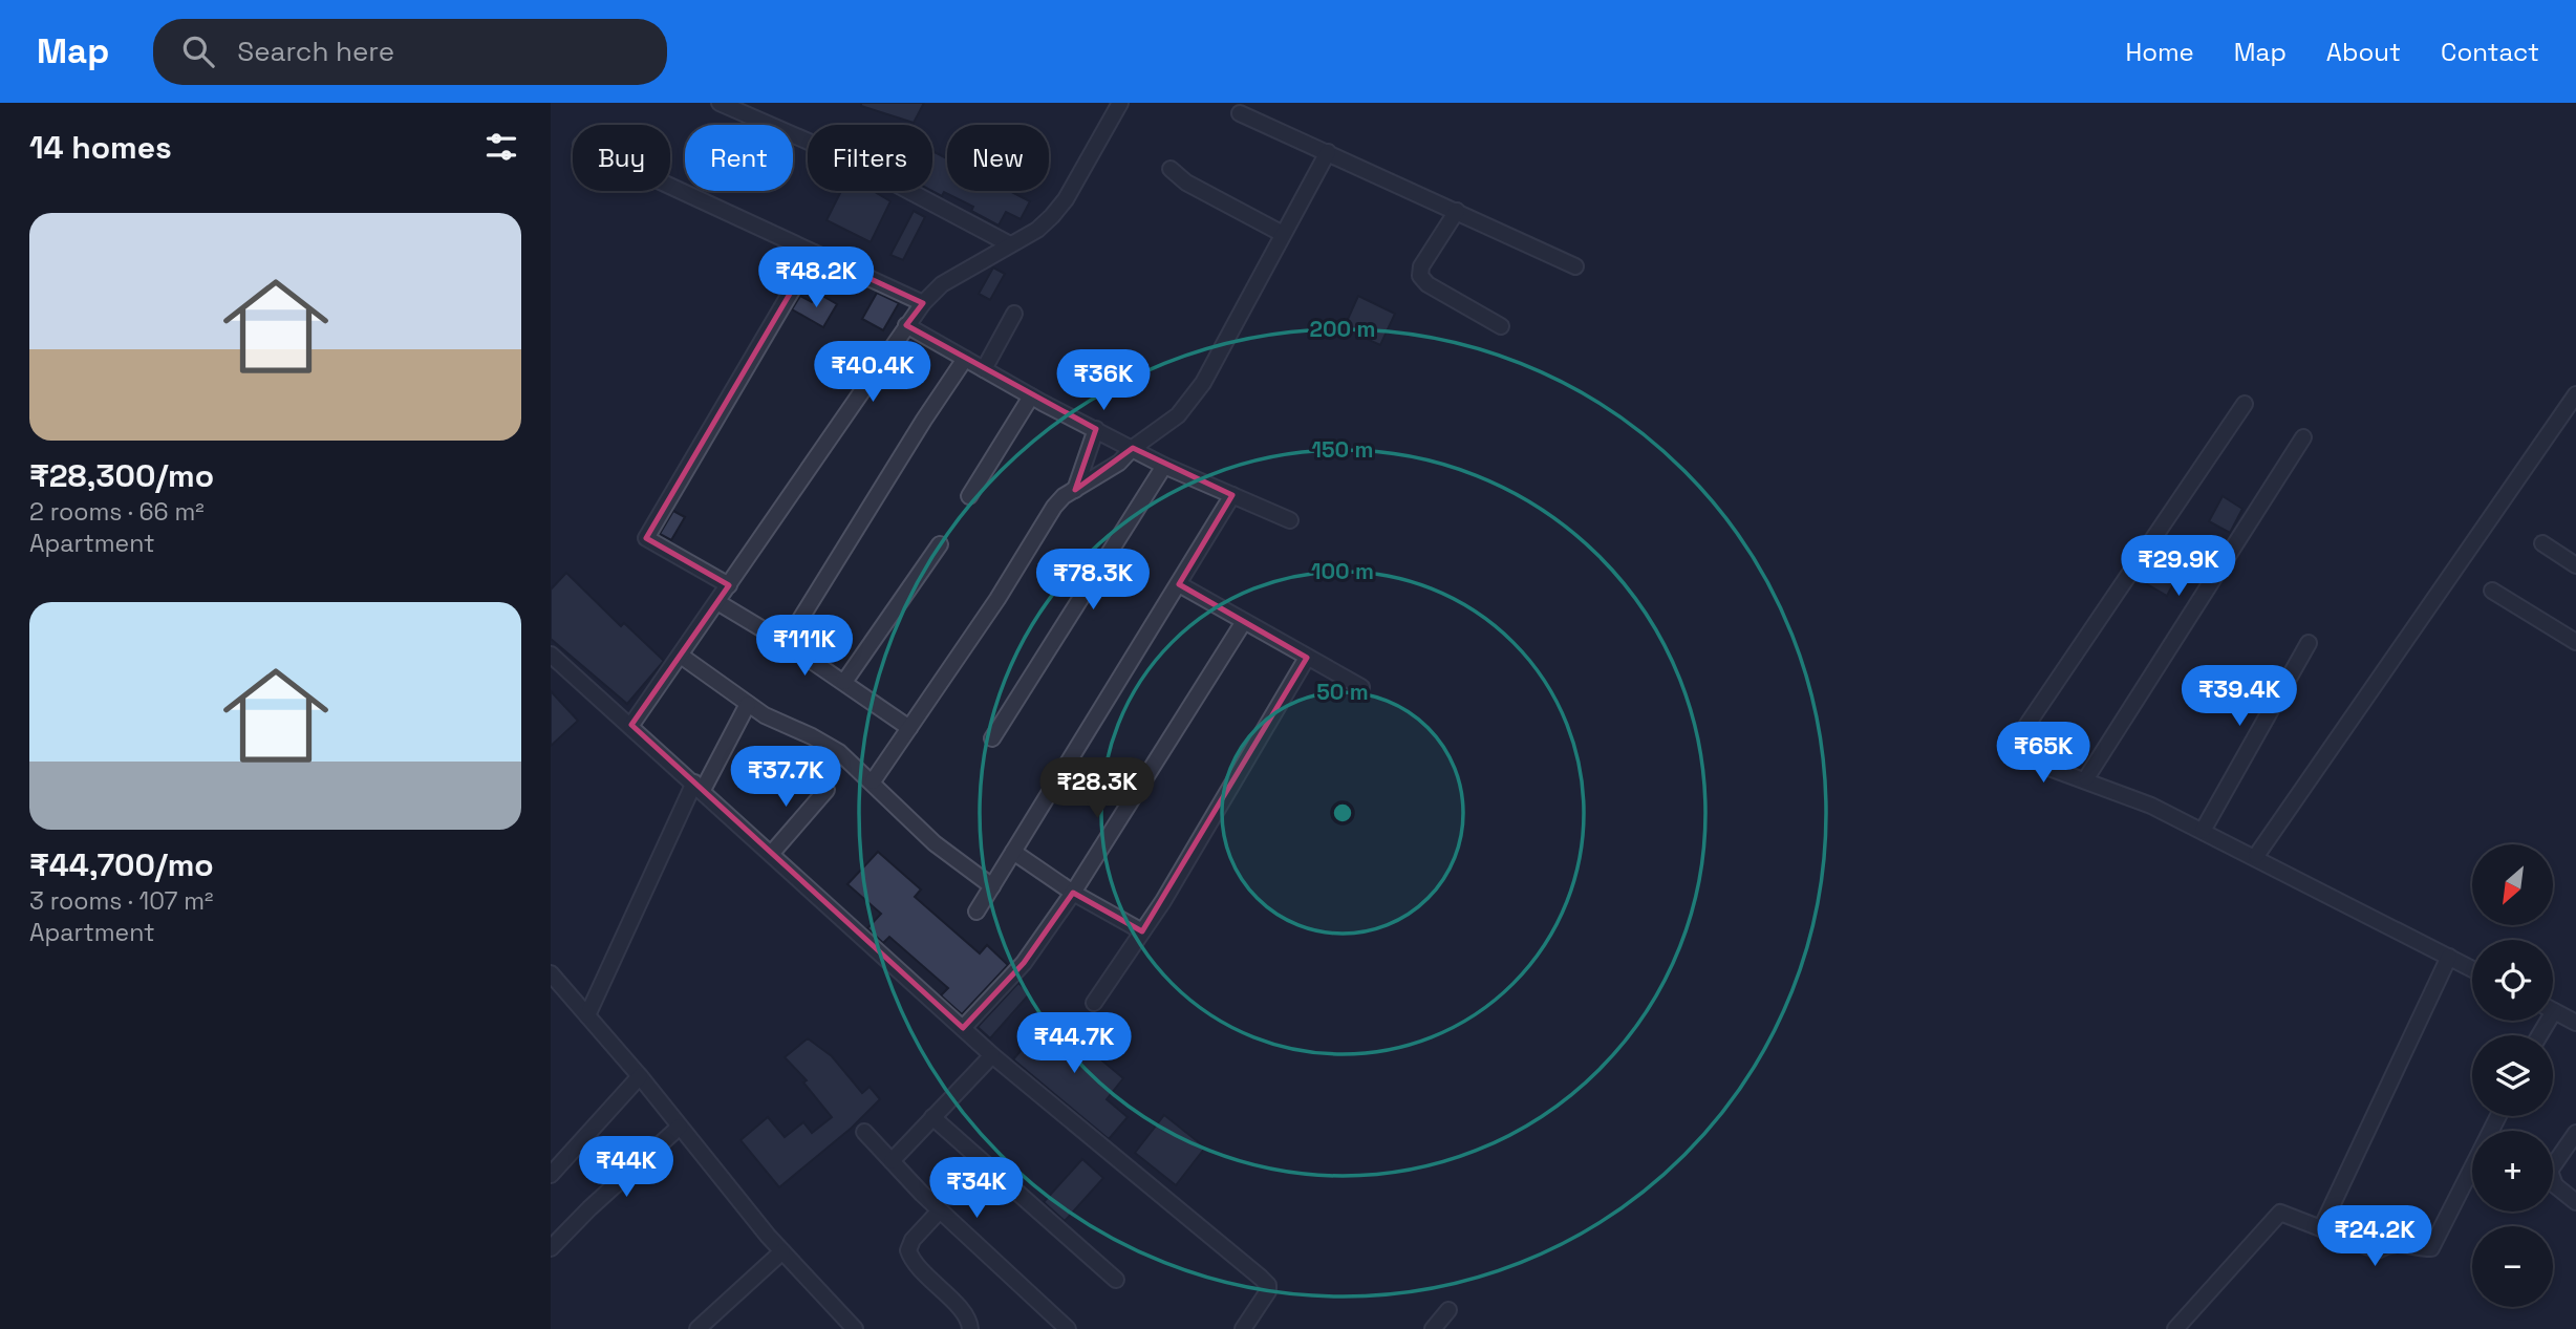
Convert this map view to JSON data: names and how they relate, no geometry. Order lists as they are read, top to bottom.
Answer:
{
  "north": "bottom left",
  "page": {
    "header": "Map",
    "search": "Search here",
    "nav": [
      "Home",
      "Map",
      "About",
      "Contact"
    ],
    "heading": "14 homes",
    "chip": [
      "Buy",
      "Rent",
      "Filters",
      "New"
    ],
    "list": [
      {
        "name": "₹28,300/mo",
        "note": "2 rooms · 66 m² · Apartment"
      },
      {
        "name": "₹44,700/mo",
        "note": "3 rooms · 107 m² · Apartment"
      }
    ],
    "price": [
      "₹48.2K",
      "₹40.4K",
      "₹36K",
      "₹29.9K",
      "₹78.3K",
      "₹111K",
      "₹39.4K",
      "₹65K",
      "₹37.7K",
      "₹28.3K",
      "₹44.7K",
      "₹44K",
      "₹34K",
      "₹24.2K"
    ],
    "map_buttons": ["+", "−"]
  },
  "rings": [
    "200 m",
    "150 m",
    "100 m",
    "50 m"
  ]
}
